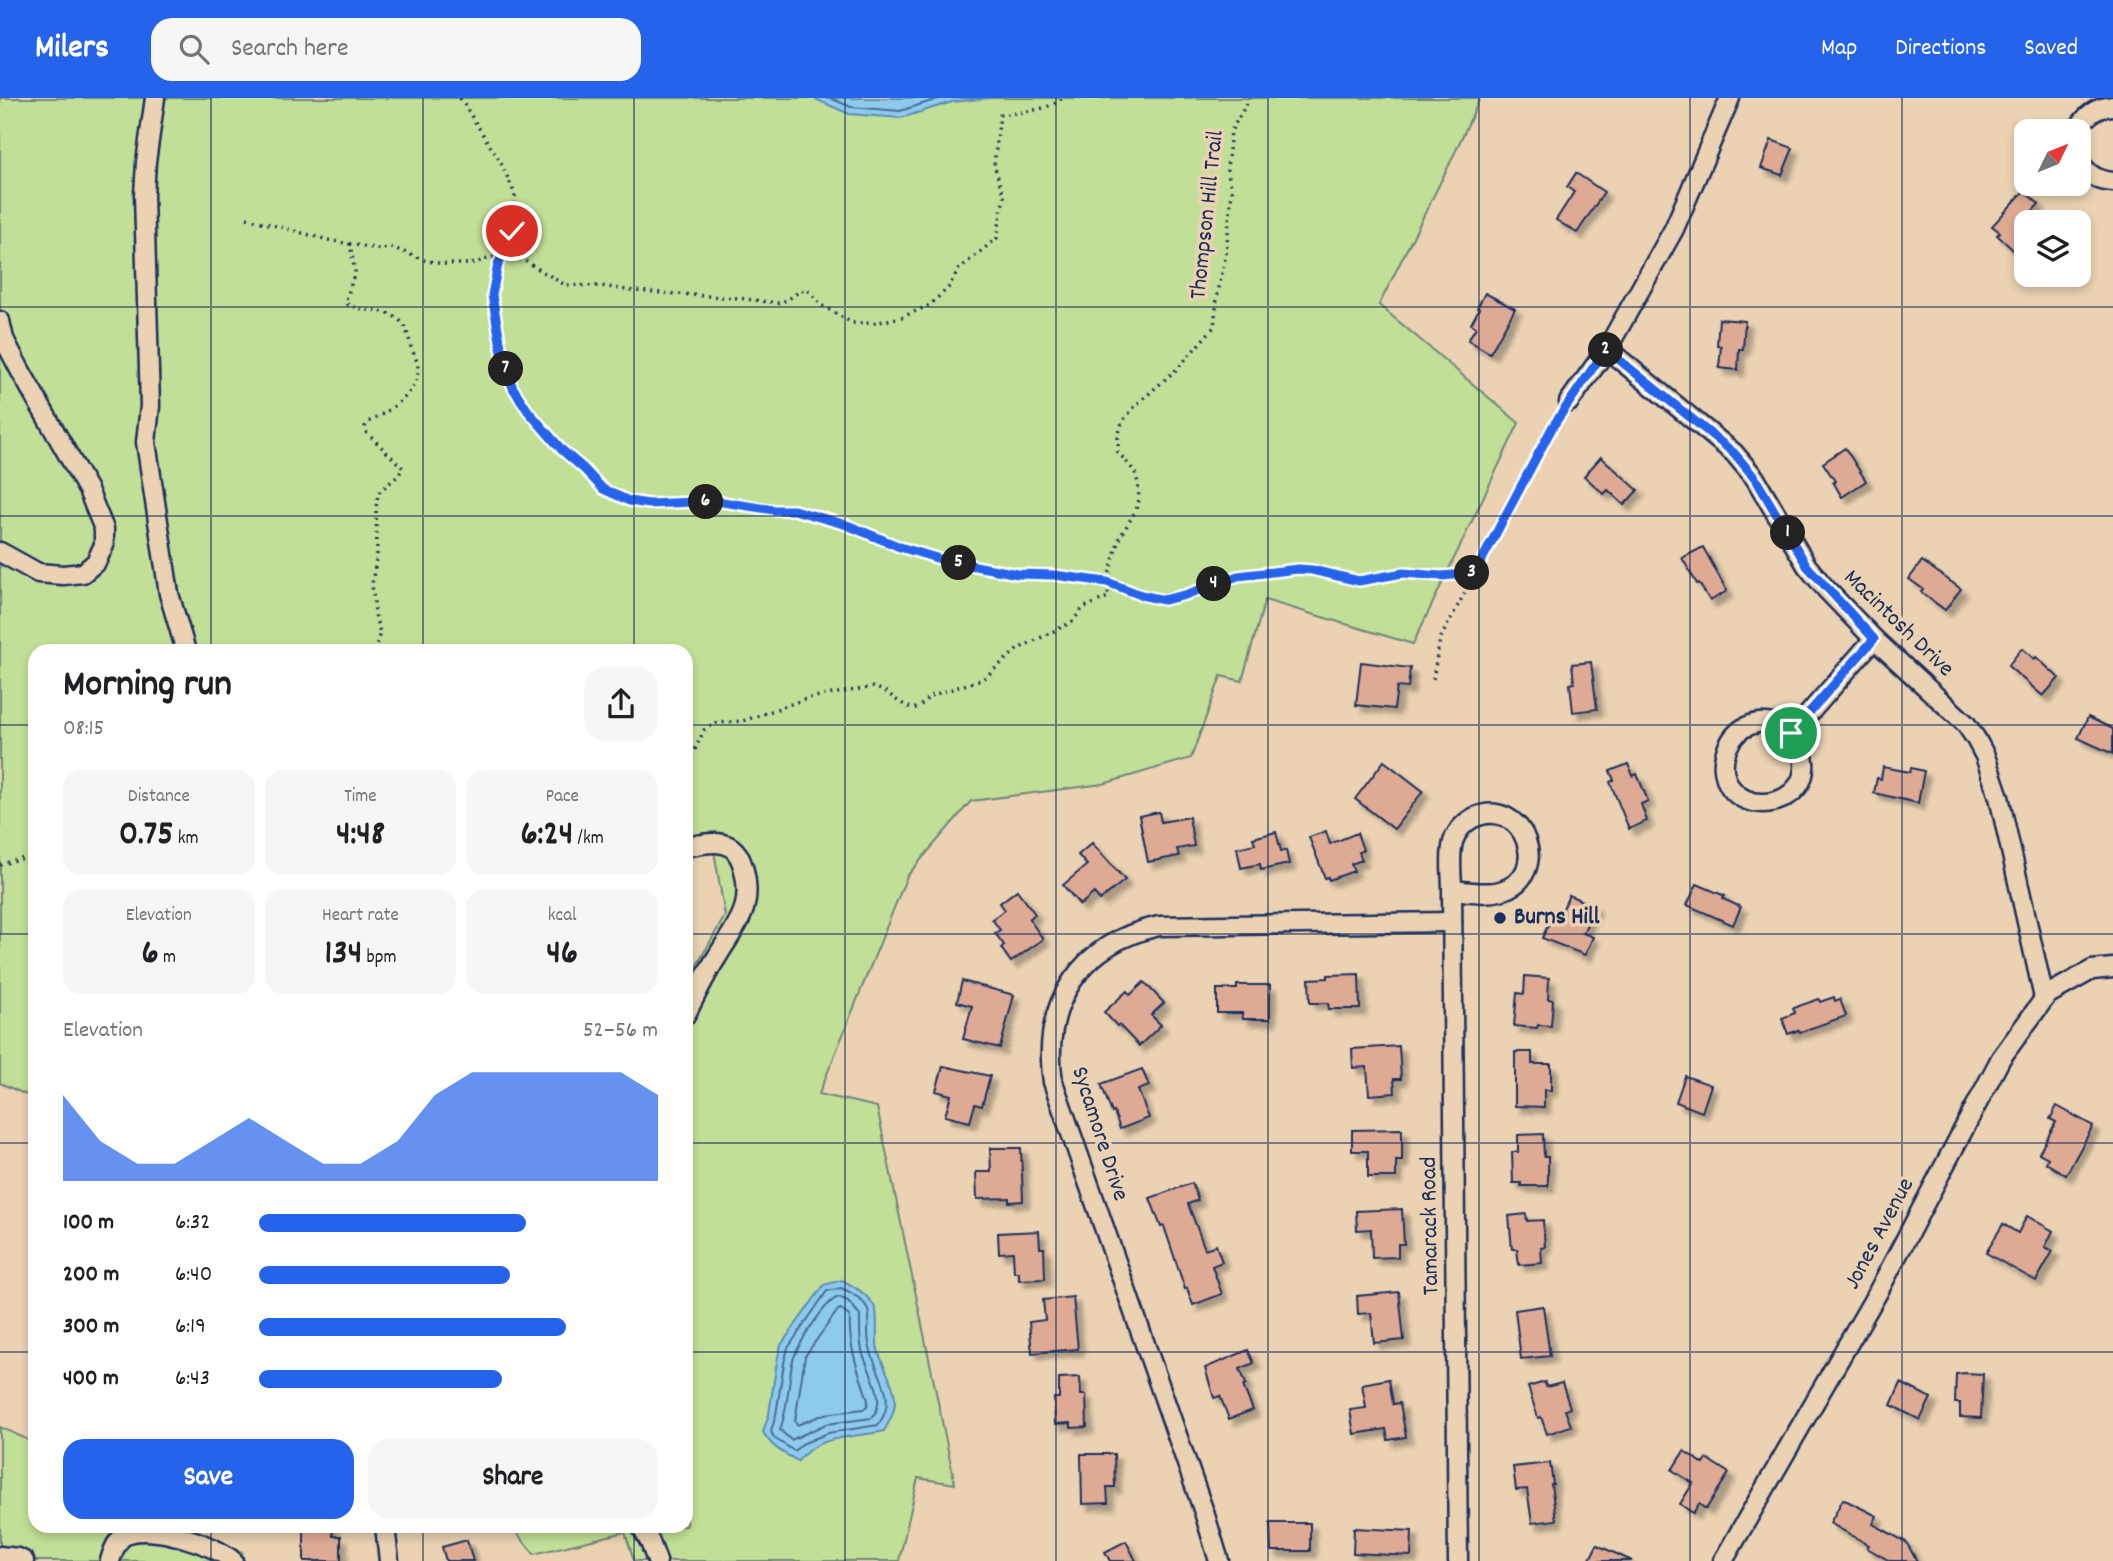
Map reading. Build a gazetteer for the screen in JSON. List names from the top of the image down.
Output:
{
  "streets": {
    "street": [
      "Macintosh Drive",
      "Sycamore Drive",
      "Tamarack Road",
      "Jones Avenue"
    ],
    "path": ["Thompson Hill Trail"]
  },
  "crossings": [
    ["Macintosh Drive", "Jones Avenue"],
    ["Sycamore Drive", "Tamarack Road"]
  ],
  "places": ["Burns Hill"],
  "north": "top right",
  "page": {
    "header": "Milers",
    "search": "Search here",
    "nav": ["Map", "Directions", "Saved"],
    "pins": [
      "2",
      "7",
      "6",
      "1",
      "5",
      "3",
      "4"
    ],
    "heading": ["Morning run", "08:15"],
    "stats": [
      ["Distance", "0.75 km"],
      ["Time", "4:48"],
      ["Pace", "6:24 /km"],
      ["Elevation", "6 m"],
      ["Heart rate", "134 bpm"],
      ["kcal", "46"]
    ],
    "chart": ["Elevation", "52–56 m"],
    "list": [
      {
        "name": "100 m",
        "note": "6:32"
      },
      {
        "name": "200 m",
        "note": "6:40"
      },
      {
        "name": "300 m",
        "note": "6:19"
      },
      {
        "name": "400 m",
        "note": "6:43"
      }
    ],
    "buttons": ["Save", "Share"]
  }
}
